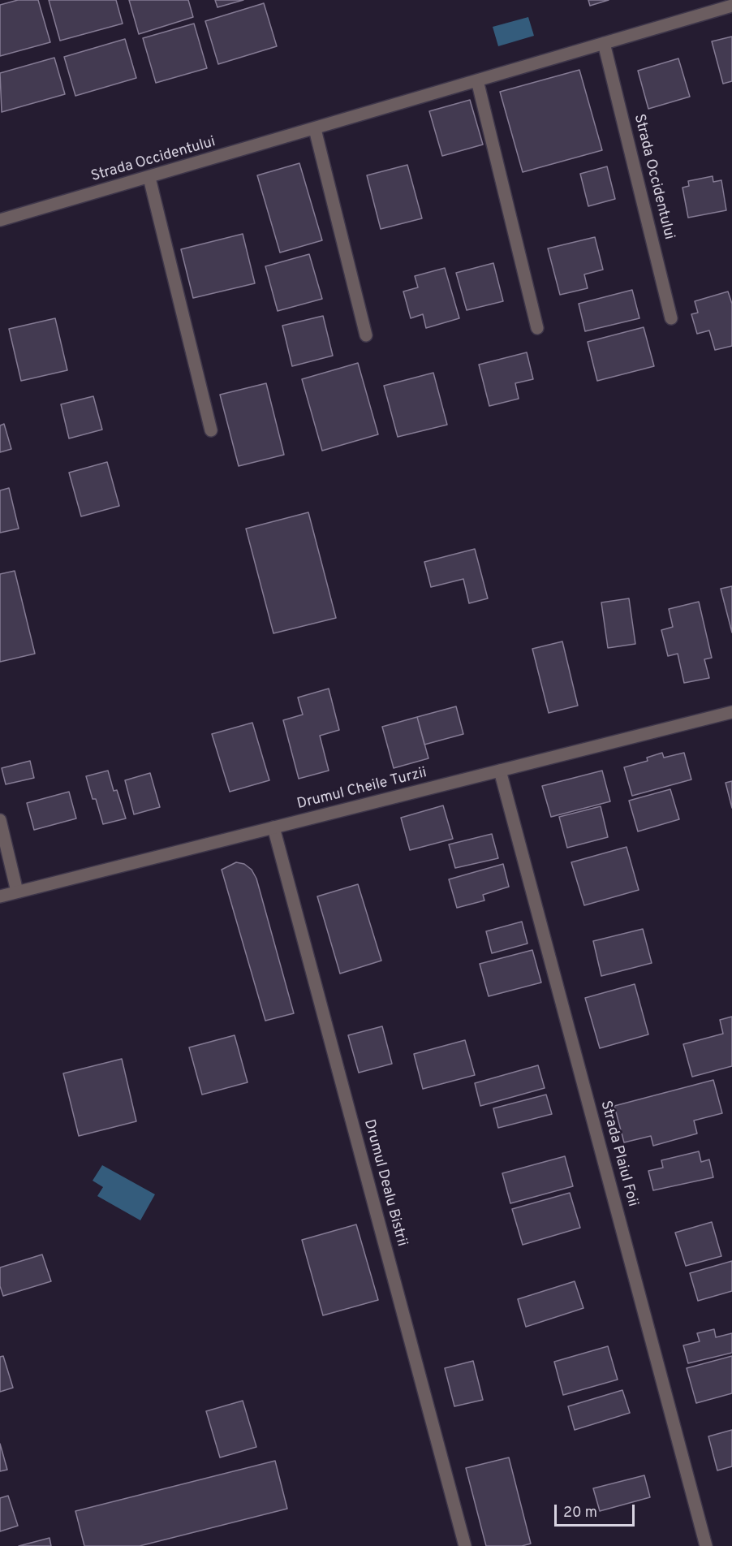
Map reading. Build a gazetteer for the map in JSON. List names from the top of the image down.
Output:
{
  "streets": {
    "street": [
      "Strada Occidentului",
      "Drumul Cheile Turzii",
      "Strada Plaiul Foii",
      "Drumul Dealu Bistrii"
    ]
  },
  "crossings": [
    ["Drumul Cheile Turzii", "Strada Plaiul Foii"],
    ["Drumul Cheile Turzii", "Drumul Dealu Bistrii"]
  ],
  "scale_bar": "20 m"
}
